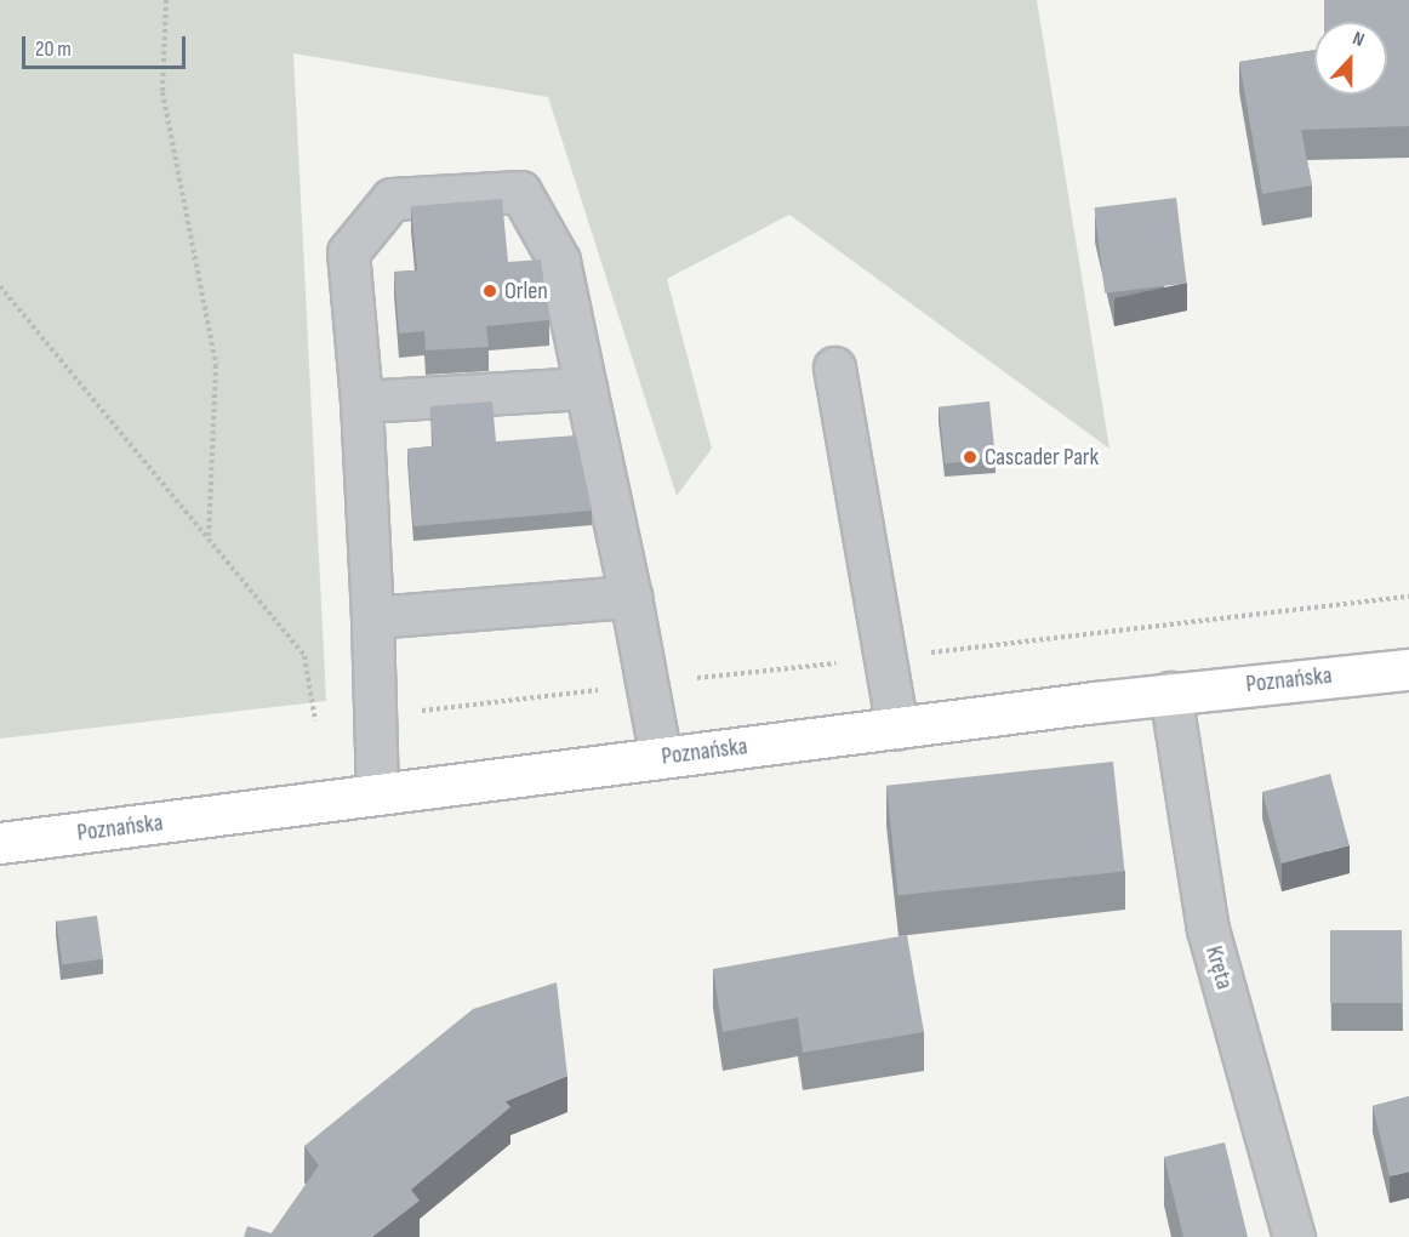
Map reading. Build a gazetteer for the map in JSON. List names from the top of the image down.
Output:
{
  "streets": {
    "main road": ["Poznańska"],
    "street": ["Kręta"]
  },
  "crossings": [
    ["Poznańska", "Kręta"]
  ],
  "places": ["Orlen", "Cascader Park"],
  "scale_bar": "20 m",
  "north": "top"
}
